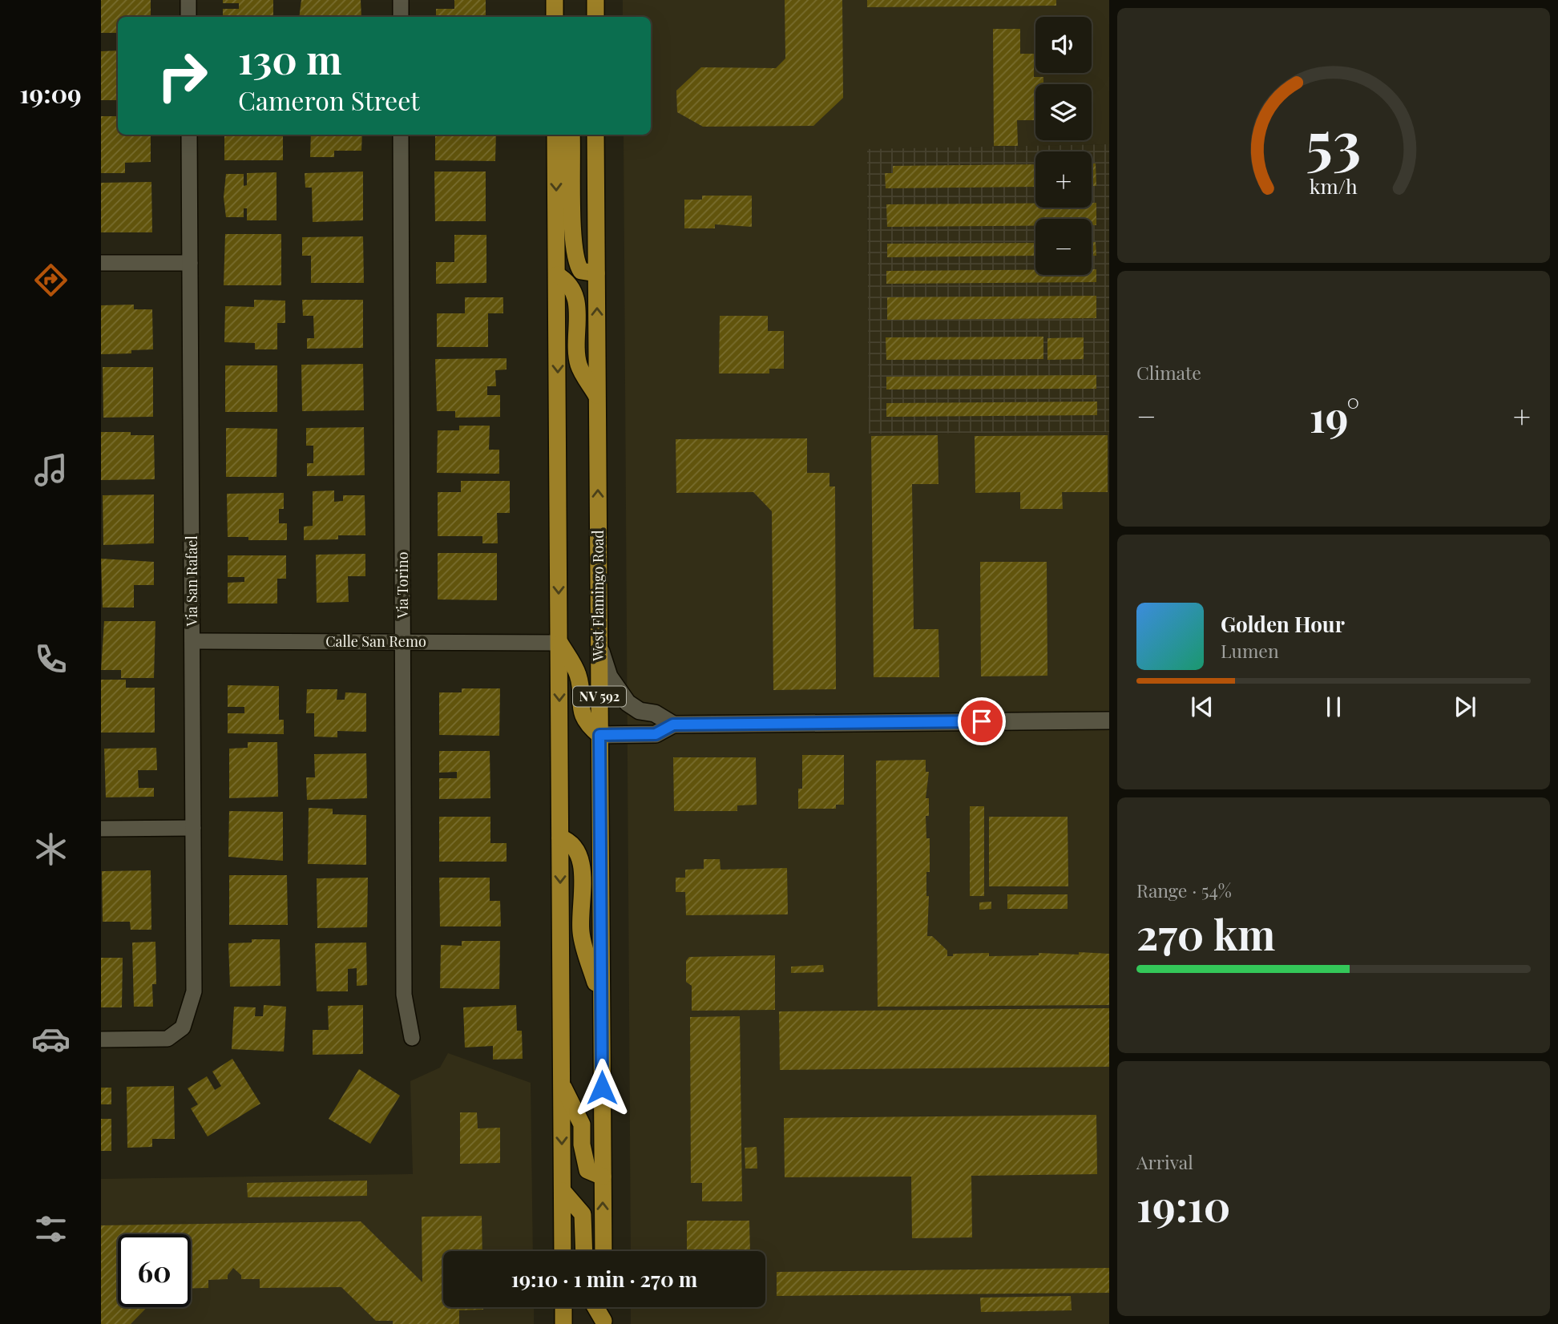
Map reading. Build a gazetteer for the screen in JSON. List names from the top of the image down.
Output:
{
  "streets": {
    "main road": ["West Flamingo Road", "NV 592"],
    "street": ["Via San Rafael", "Via Torino", "Calle San Remo"]
  },
  "crossings": [
    ["Via San Rafael", "Calle San Remo"],
    ["Via Torino", "Calle San Remo"],
    ["Calle San Remo", "NV 592"]
  ],
  "page": {
    "tabs": "19:09",
    "map_buttons": ["+", "−"],
    "turn": ["130 m", "Cameron Street"],
    "tile": [
      "Climate",
      ["Range · 54%", "270 km"],
      ["Arrival", "19:10"]
    ],
    "heat": ["−", "19°", "+"],
    "song": ["Golden Hour", "Lumen"],
    "limit": "60",
    "trip": "19:10 · 1 min · 270 m",
    "gauge": ["53", "km/h"]
  }
}
